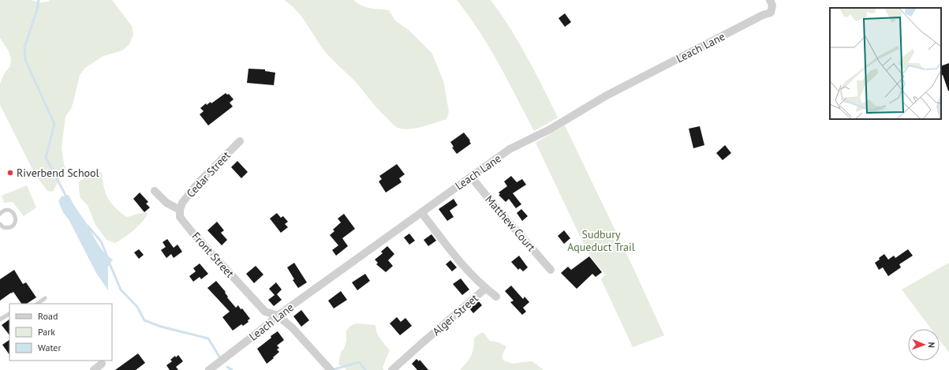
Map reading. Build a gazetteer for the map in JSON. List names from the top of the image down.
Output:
{
  "streets": {
    "street": [
      "Leach Lane",
      "Cedar Street",
      "Matthew Court",
      "Front Street",
      "Alger Street"
    ]
  },
  "crossings": [
    ["Leach Lane", "Matthew Court"],
    ["Leach Lane", "Front Street"],
    ["Leach Lane", "Alger Street"],
    ["Cedar Street", "Front Street"]
  ],
  "parks": ["Sudbury Aqueduct Trail"],
  "places": ["Riverbend School"],
  "legend": ["Road", "Park", "Water"],
  "north": "right"
}
